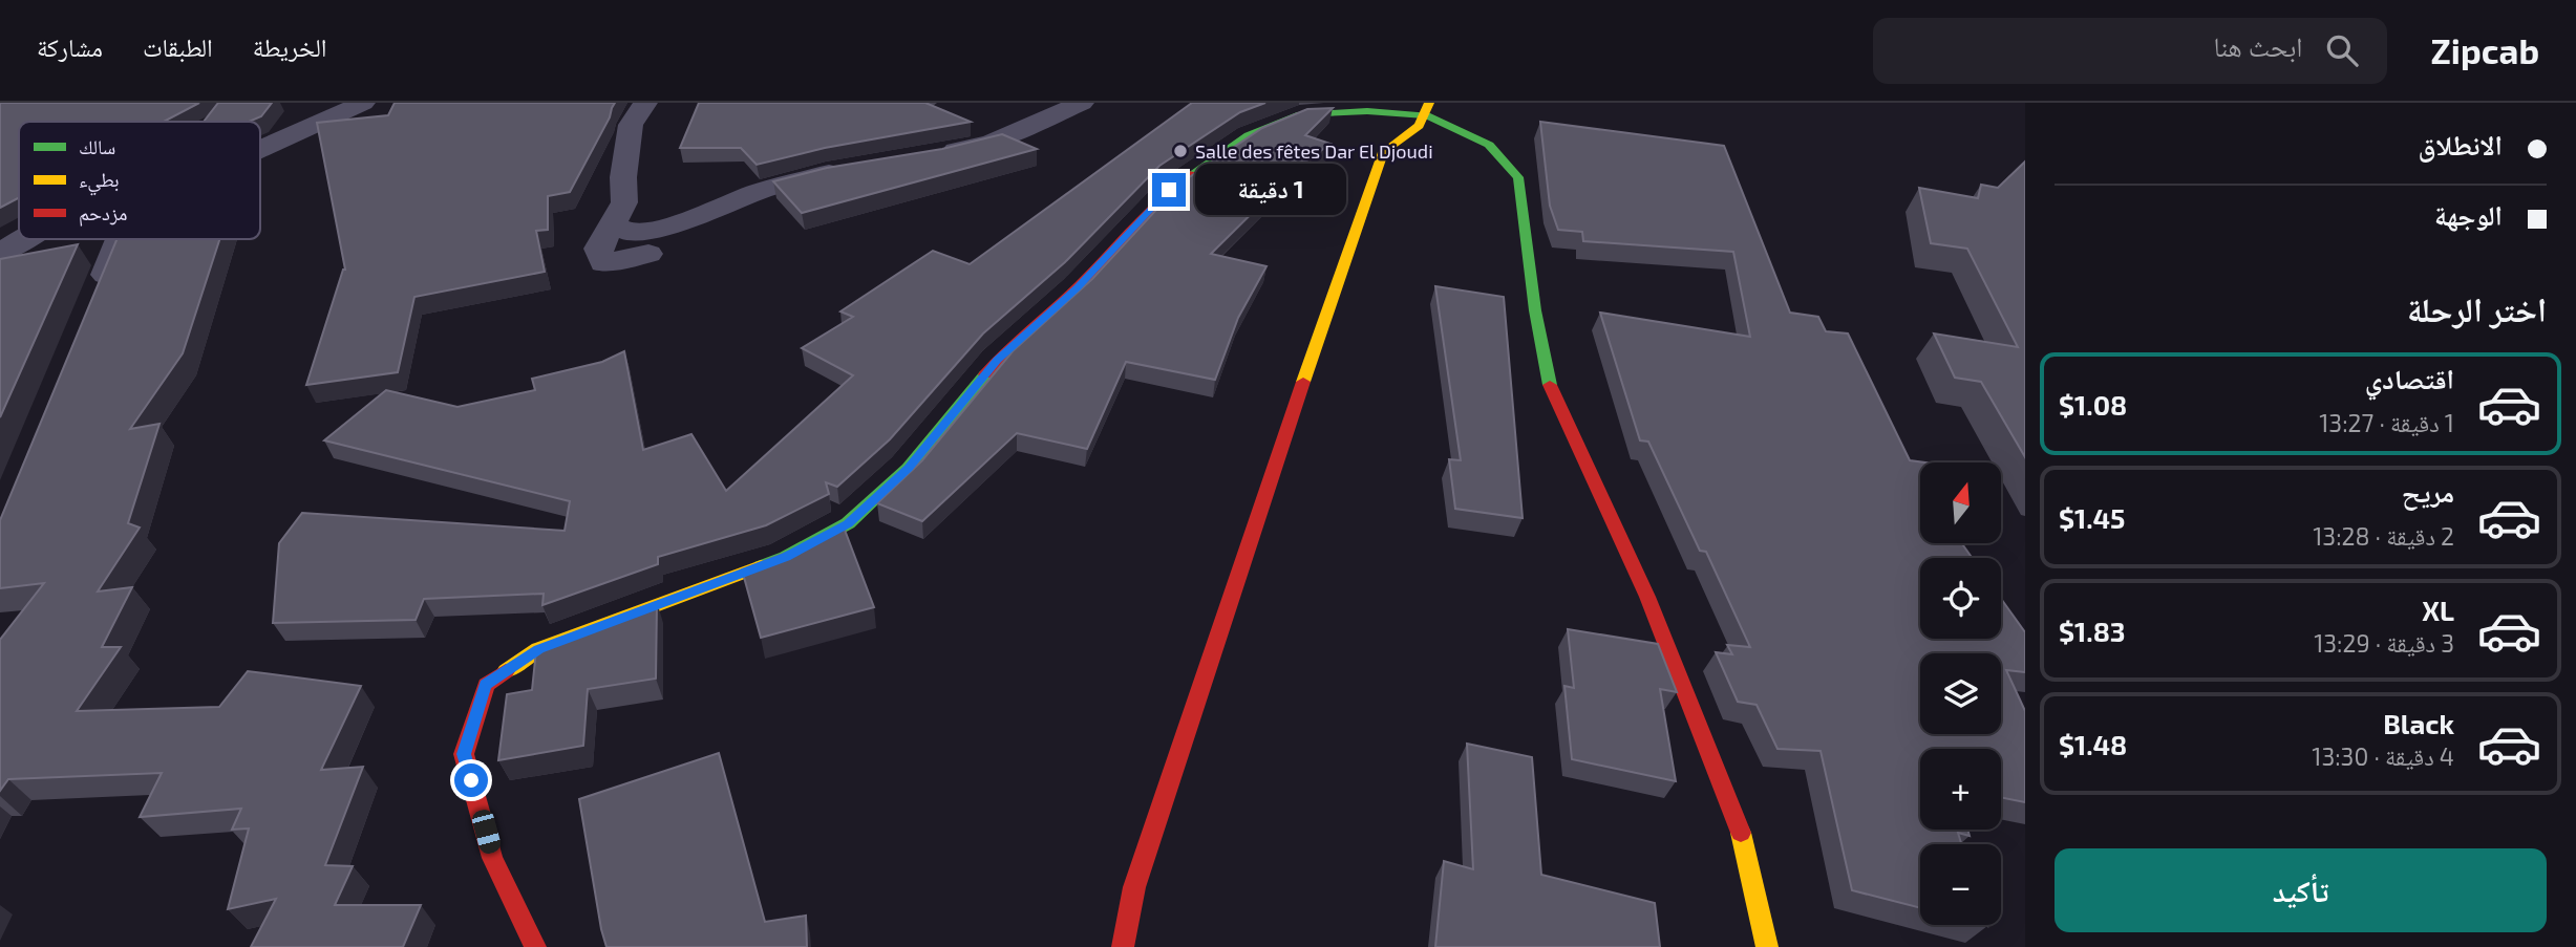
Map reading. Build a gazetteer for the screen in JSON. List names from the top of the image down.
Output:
{
  "places": ["Salle des fêtes Dar El Djoudi"],
  "legend": ["سالك", "بطيء", "مزدحم"],
  "north": "top",
  "page": {
    "header": "Zipcab",
    "search": "ابحث هنا",
    "nav": ["الخريطة", "الطبقات", "مشاركة"],
    "banner": ["الانطلاق", "الوجهة"],
    "bubble": "1 دقيقة",
    "heading": "اختر الرحلة",
    "list": [
      {
        "name": "اقتصادي",
        "note": "1 دقيقة · 13:27",
        "value": "$1.08"
      },
      {
        "name": "مريح",
        "note": "2 دقيقة · 13:28",
        "value": "$1.45"
      },
      {
        "name": "XL",
        "note": "3 دقيقة · 13:29",
        "value": "$1.83"
      },
      {
        "name": "Black",
        "note": "4 دقيقة · 13:30",
        "value": "$1.48"
      }
    ],
    "map_buttons": ["+", "−"],
    "buttons": "تأكيد"
  }
}
